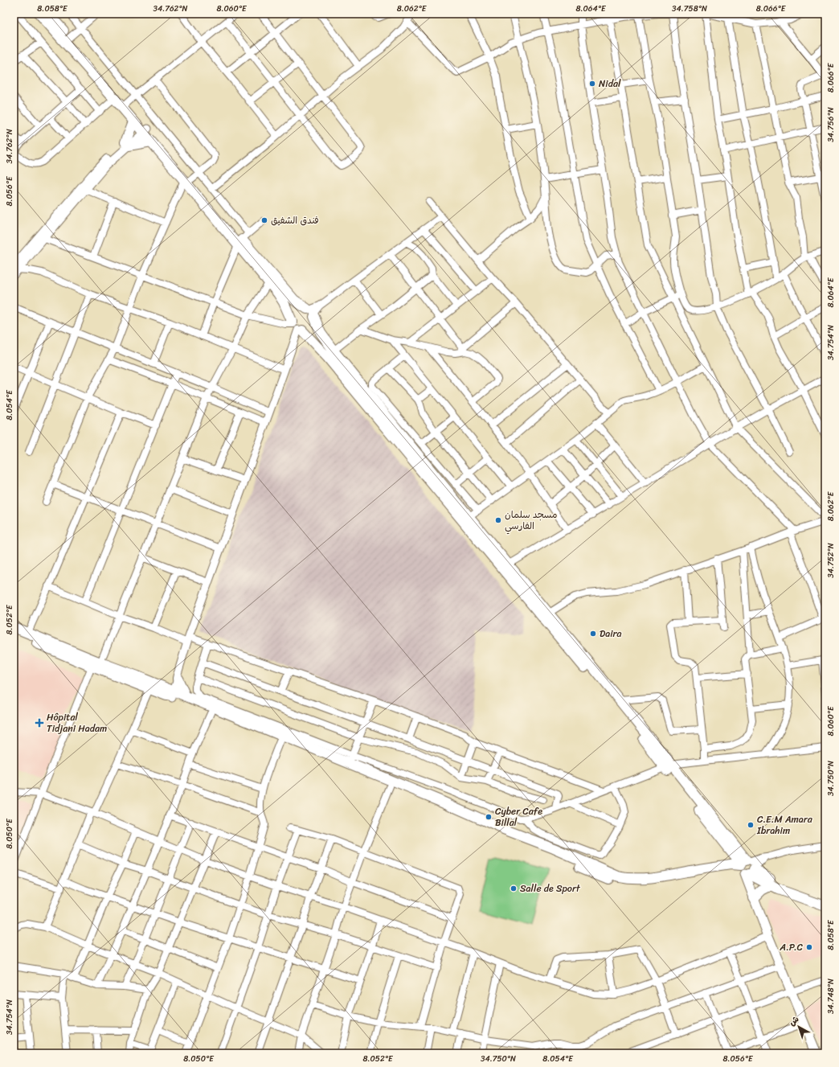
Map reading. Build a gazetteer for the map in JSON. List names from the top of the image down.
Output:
{
  "places": {
    "other": [
      "Nidal",
      "فندق الشفيق",
      "مسجد سلمان الفارسي",
      "Daira",
      "Cyber Cafe Billal",
      "C.E.M Amara Ibrahim",
      "Salle de Sport",
      "A.P.C"
    ],
    "health": ["Hôpital Tidjani Hadam"]
  },
  "north": "top left",
  "coordinates": [
    "8.058°E",
    "34.762°N",
    "8.060°E",
    "8.062°E",
    "8.064°E",
    "34.758°N",
    "8.066°E",
    "34.756°N",
    "8.056°E",
    "34.754°N",
    "8.054°E",
    "34.752°N",
    "8.052°E",
    "34.750°N",
    "8.050°E",
    "34.748°N"
  ]
}
